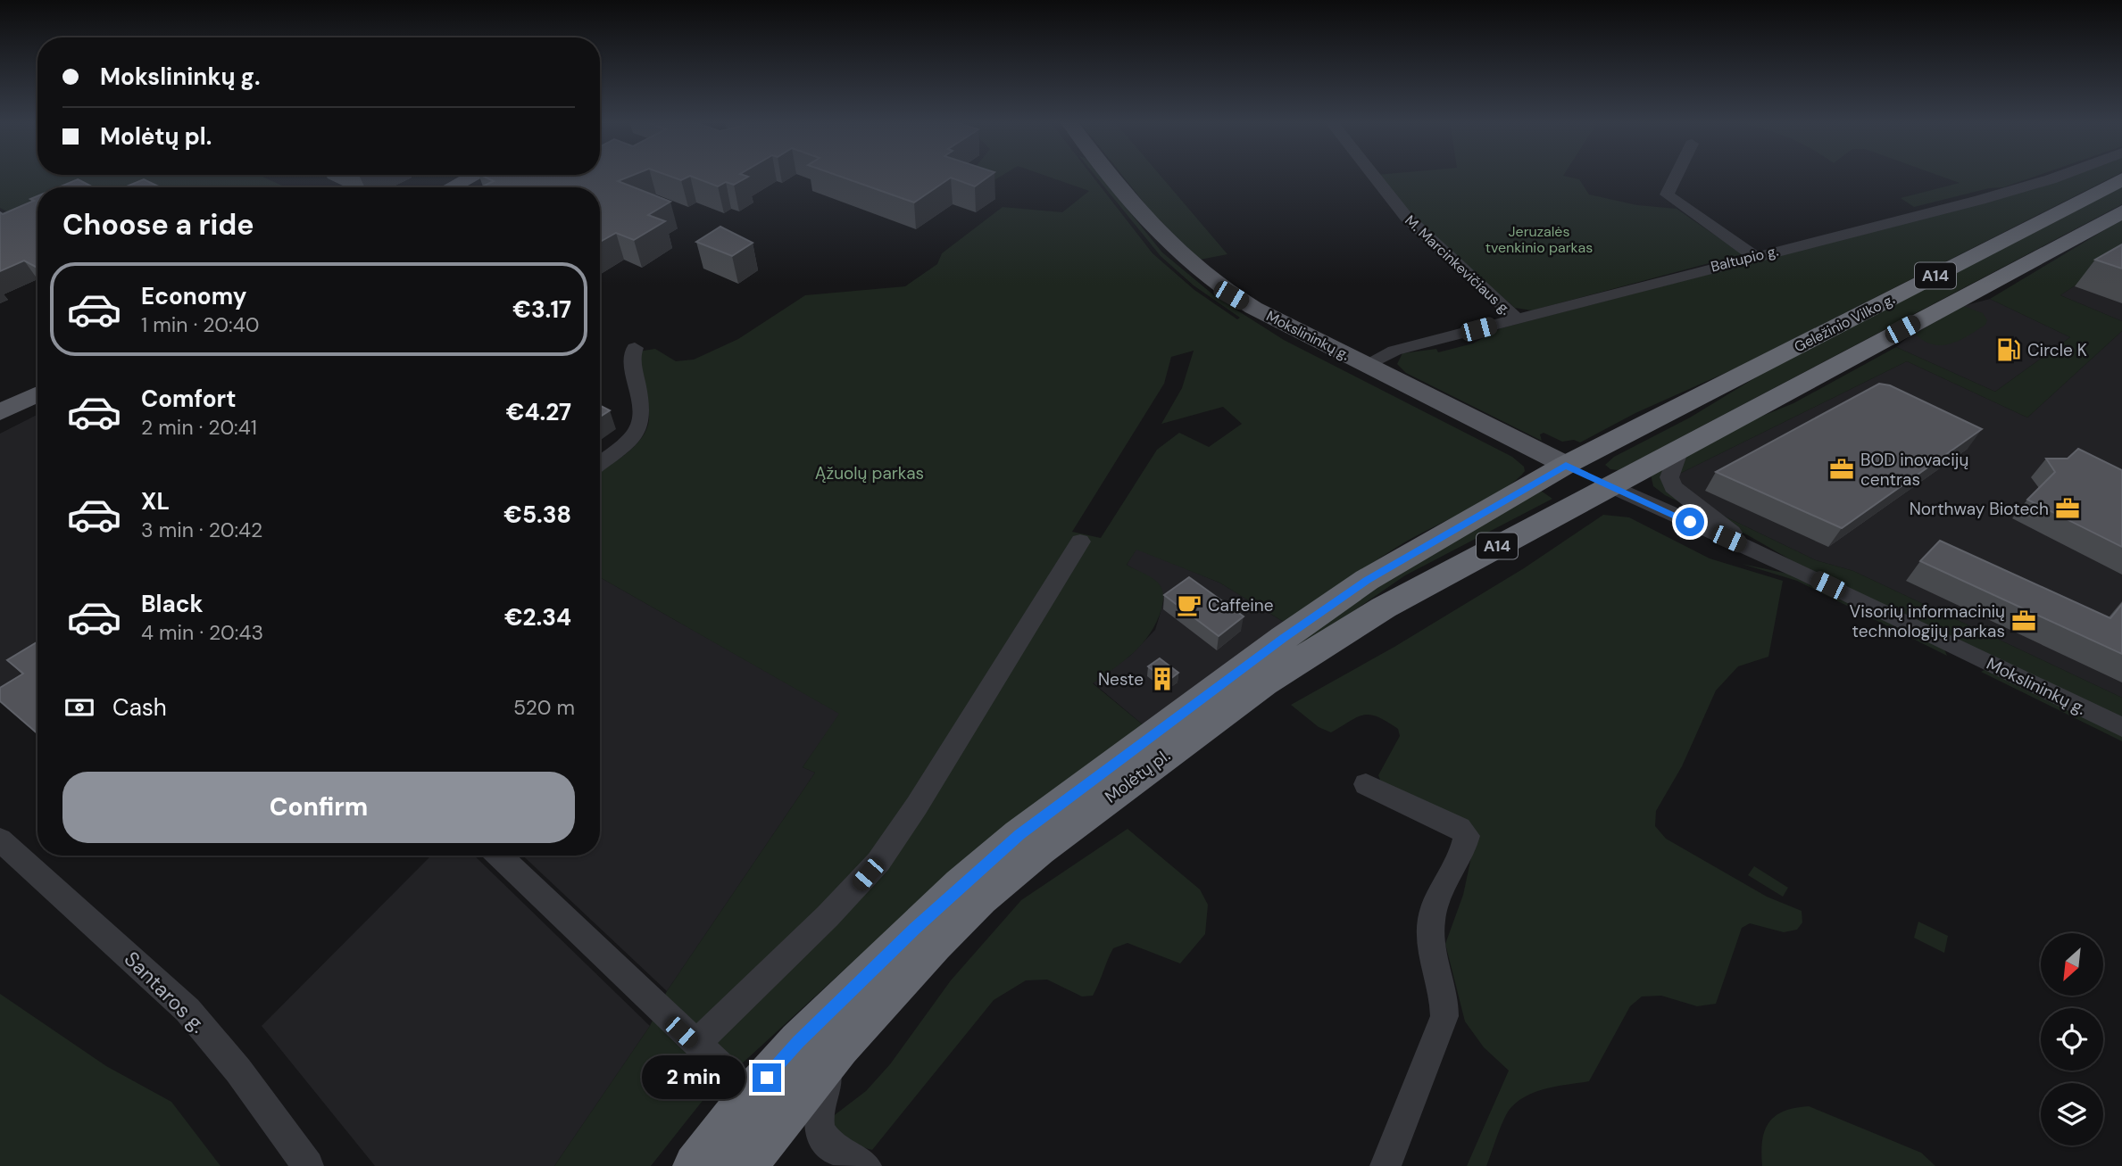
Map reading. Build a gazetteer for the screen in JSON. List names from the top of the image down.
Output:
{
  "streets": {
    "highway": ["A14", "Geležinio Vilko g.", "Molėtų pl."],
    "main road": ["Mokslininkų g."],
    "street": ["Baltupio g.", "M. Marcinkevičiaus g.", "Santaros g."]
  },
  "crossings": [
    ["Baltupio g.", "M. Marcinkevičiaus g."],
    ["Baltupio g.", "Mokslininkų g."],
    ["Geležinio Vilko g.", "Mokslininkų g."],
    ["Geležinio Vilko g.", "Molėtų pl."],
    ["Mokslininkų g.", "Molėtų pl."]
  ],
  "parks": ["Jeruzalės tvenkinio parkas", "Ąžuolų parkas"],
  "places": {
    "fuel station": ["Circle K"],
    "office": ["BOD inovacijų centras", "Northway Biotech", "Visorių informacinių technologijų parkas"],
    "cafe": ["Caffeine"],
    "building": ["Neste"]
  },
  "north": "bottom left",
  "page": {
    "banner": ["Mokslininkų g.", "Molėtų pl."],
    "heading": "Choose a ride",
    "list": [
      {
        "name": "Economy",
        "note": "1 min · 20:40",
        "value": "€3.17"
      },
      {
        "name": "Comfort",
        "note": "2 min · 20:41",
        "value": "€4.27"
      },
      {
        "name": "XL",
        "note": "3 min · 20:42",
        "value": "€5.38"
      },
      {
        "name": "Black",
        "note": "4 min · 20:43",
        "value": "€2.34"
      }
    ],
    "pay": ["Cash", "520 m"],
    "buttons": "Confirm",
    "bubble": "2 min"
  }
}
